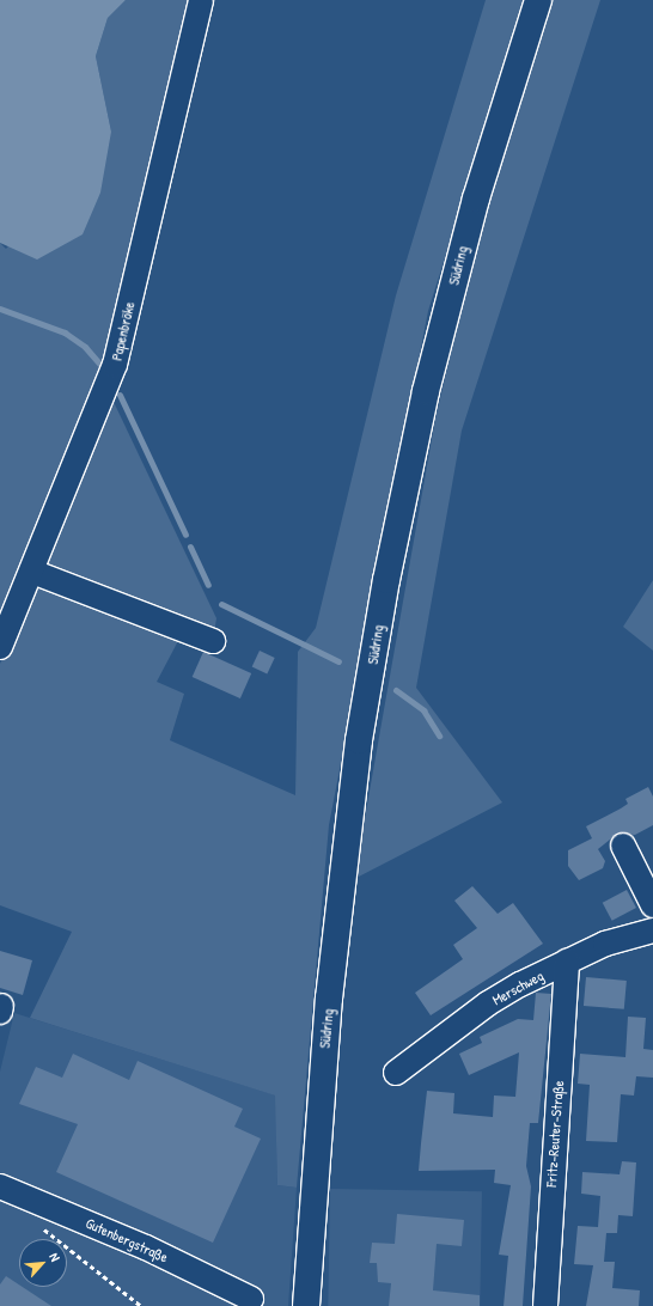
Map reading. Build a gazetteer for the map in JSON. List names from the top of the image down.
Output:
{
  "streets": {
    "main road": ["Südring"],
    "street": [
      "Papenbröke",
      "Merschweg",
      "Fritz-Reuter-Straße",
      "Gutenbergstraße"
    ]
  },
  "crossings": [
    ["Merschweg", "Fritz-Reuter-Straße"]
  ],
  "north": "top right"
}
